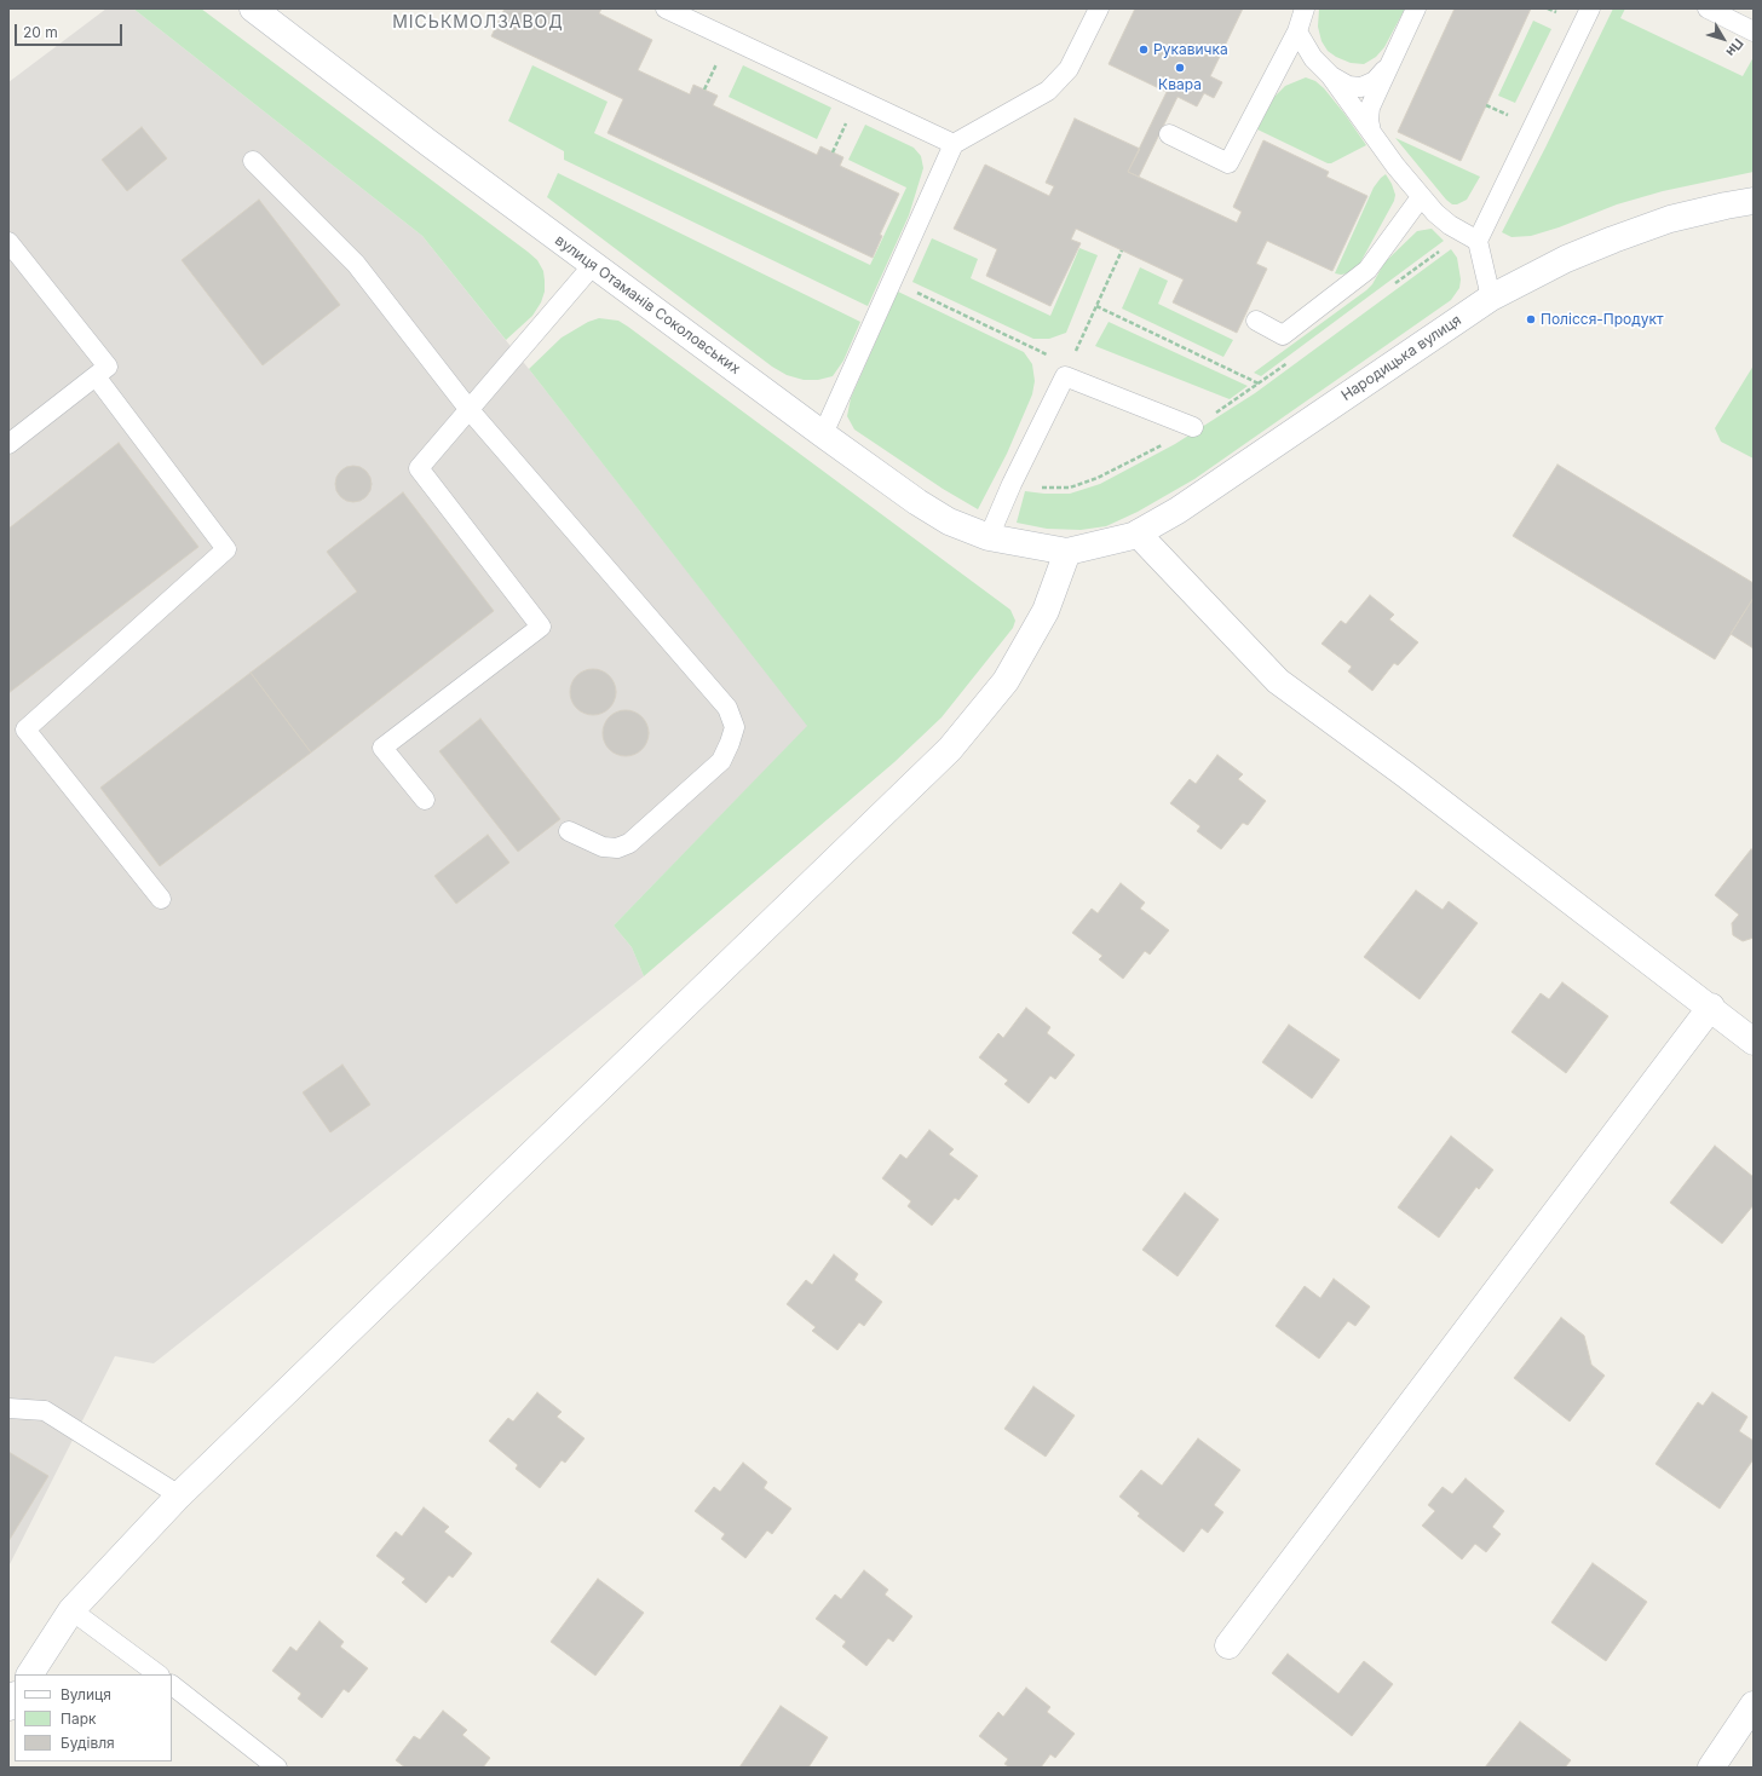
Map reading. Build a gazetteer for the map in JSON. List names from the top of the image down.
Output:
{
  "streets": {
    "street": ["вулиця Отаманів Соколовських", "Народицька вулиця"]
  },
  "crossings": [
    ["вулиця Отаманів Соколовських", "Народицька вулиця"]
  ],
  "districts": ["МІСЬКМОЛЗАВОД"],
  "places": ["Рукавичка", "Квара", "Полісся-Продукт"],
  "legend": ["Вулиця", "Парк", "Будівля"],
  "scale_bar": "20 m",
  "north": "bottom right"
}
